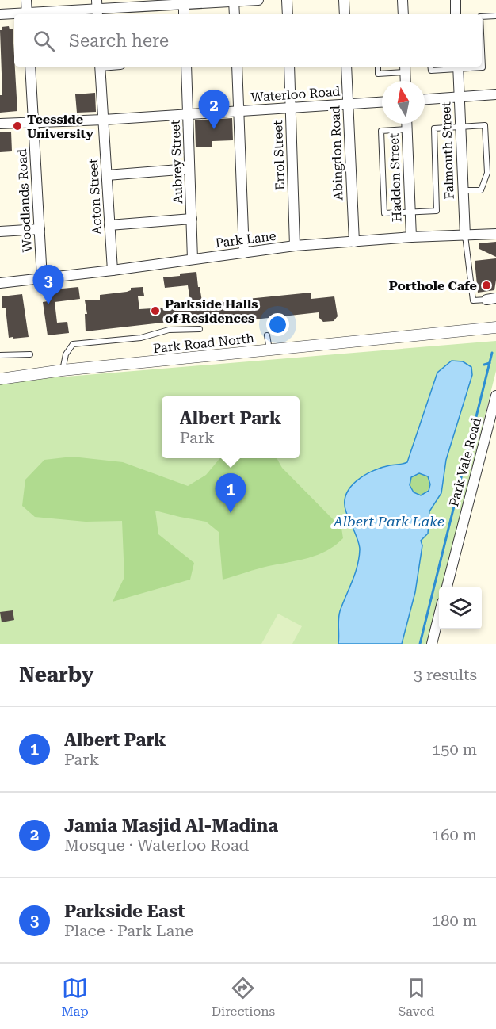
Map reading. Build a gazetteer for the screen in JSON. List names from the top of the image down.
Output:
{
  "streets": {
    "street": [
      "Waterloo Road",
      "Falmouth Street",
      "Abingdon Road",
      "Errol Street",
      "Aubrey Street",
      "Haddon Street",
      "Acton Street",
      "Woodlands Road",
      "Park Lane",
      "Park Road North",
      "Park Vale Road"
    ]
  },
  "crossings": [
    ["Waterloo Road", "Abingdon Road"],
    ["Waterloo Road", "Errol Street"],
    ["Waterloo Road", "Aubrey Street"],
    ["Waterloo Road", "Acton Street"],
    ["Waterloo Road", "Woodlands Road"],
    ["Falmouth Street", "Park Lane"],
    ["Abingdon Road", "Park Lane"],
    ["Errol Street", "Park Lane"],
    ["Aubrey Street", "Park Lane"],
    ["Haddon Street", "Park Lane"],
    ["Acton Street", "Park Lane"],
    ["Woodlands Road", "Park Lane"]
  ],
  "water": ["Albert Park Lake"],
  "places": ["Teesside University", "Porthole Cafe", "Parkside Halls of Residences"],
  "north": "top",
  "page": {
    "search": "Search here",
    "pins": ["2", "3", "1"],
    "popup": ["Albert Park", "Park"],
    "heading": ["Nearby", "3 results"],
    "list": [
      {
        "mark": "1",
        "name": "Albert Park",
        "note": "Park",
        "value": "150 m"
      },
      {
        "mark": "2",
        "name": "Jamia Masjid Al-Madina",
        "note": "Mosque · Waterloo Road",
        "value": "160 m"
      },
      {
        "mark": "3",
        "name": "Parkside East",
        "note": "Place · Park Lane",
        "value": "180 m"
      }
    ],
    "nav": ["Map", "Directions", "Saved"]
  }
}
